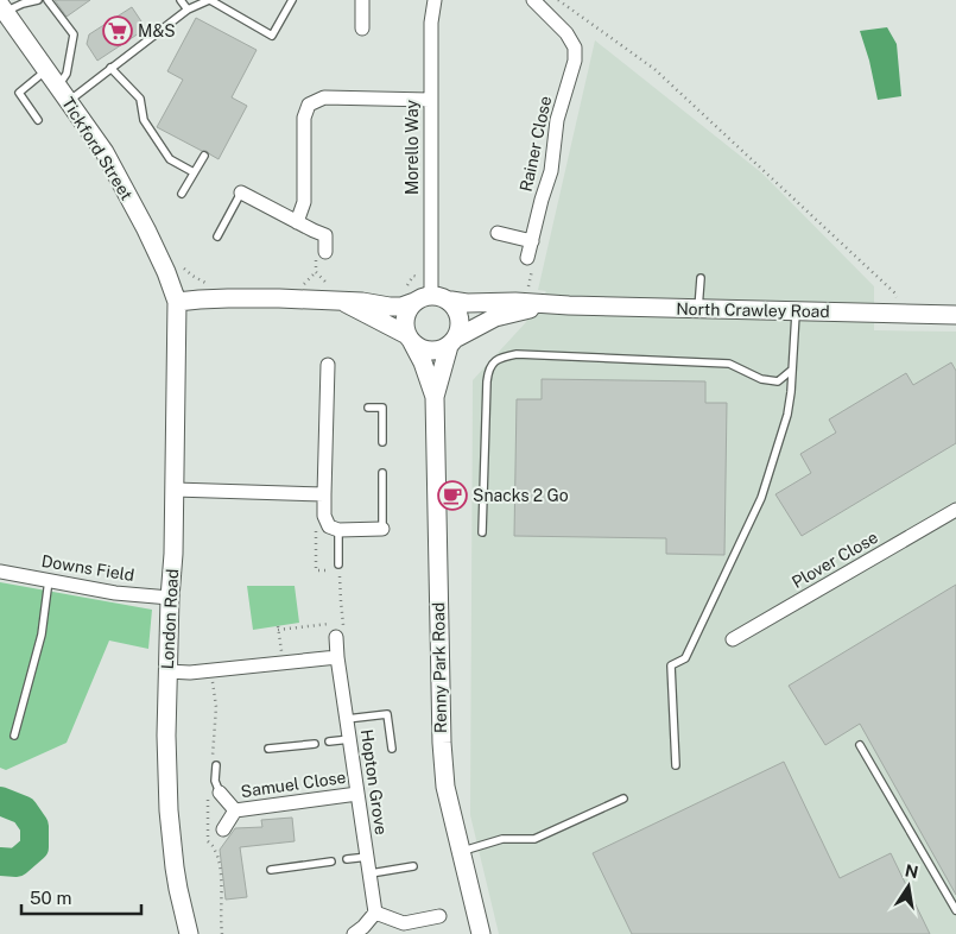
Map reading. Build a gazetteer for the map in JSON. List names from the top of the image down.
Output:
{
  "streets": {
    "street": [
      "Rainer Close",
      "Morello Way",
      "Tickford Street",
      "North Crawley Road",
      "Plover Close",
      "Downs Field",
      "London Road",
      "Renny Park Road",
      "Hopton Grove",
      "Samuel Close"
    ]
  },
  "crossings": [
    ["Morello Way", "North Crawley Road"],
    ["Morello Way", "Renny Park Road"],
    ["Tickford Street", "London Road"],
    ["North Crawley Road", "Renny Park Road"],
    ["Downs Field", "London Road"],
    ["Hopton Grove", "Samuel Close"]
  ],
  "places": {
    "supermarket": ["M&S"],
    "cafe": ["Snacks 2 Go"]
  },
  "scale_bar": "50 m",
  "north": "top"
}
